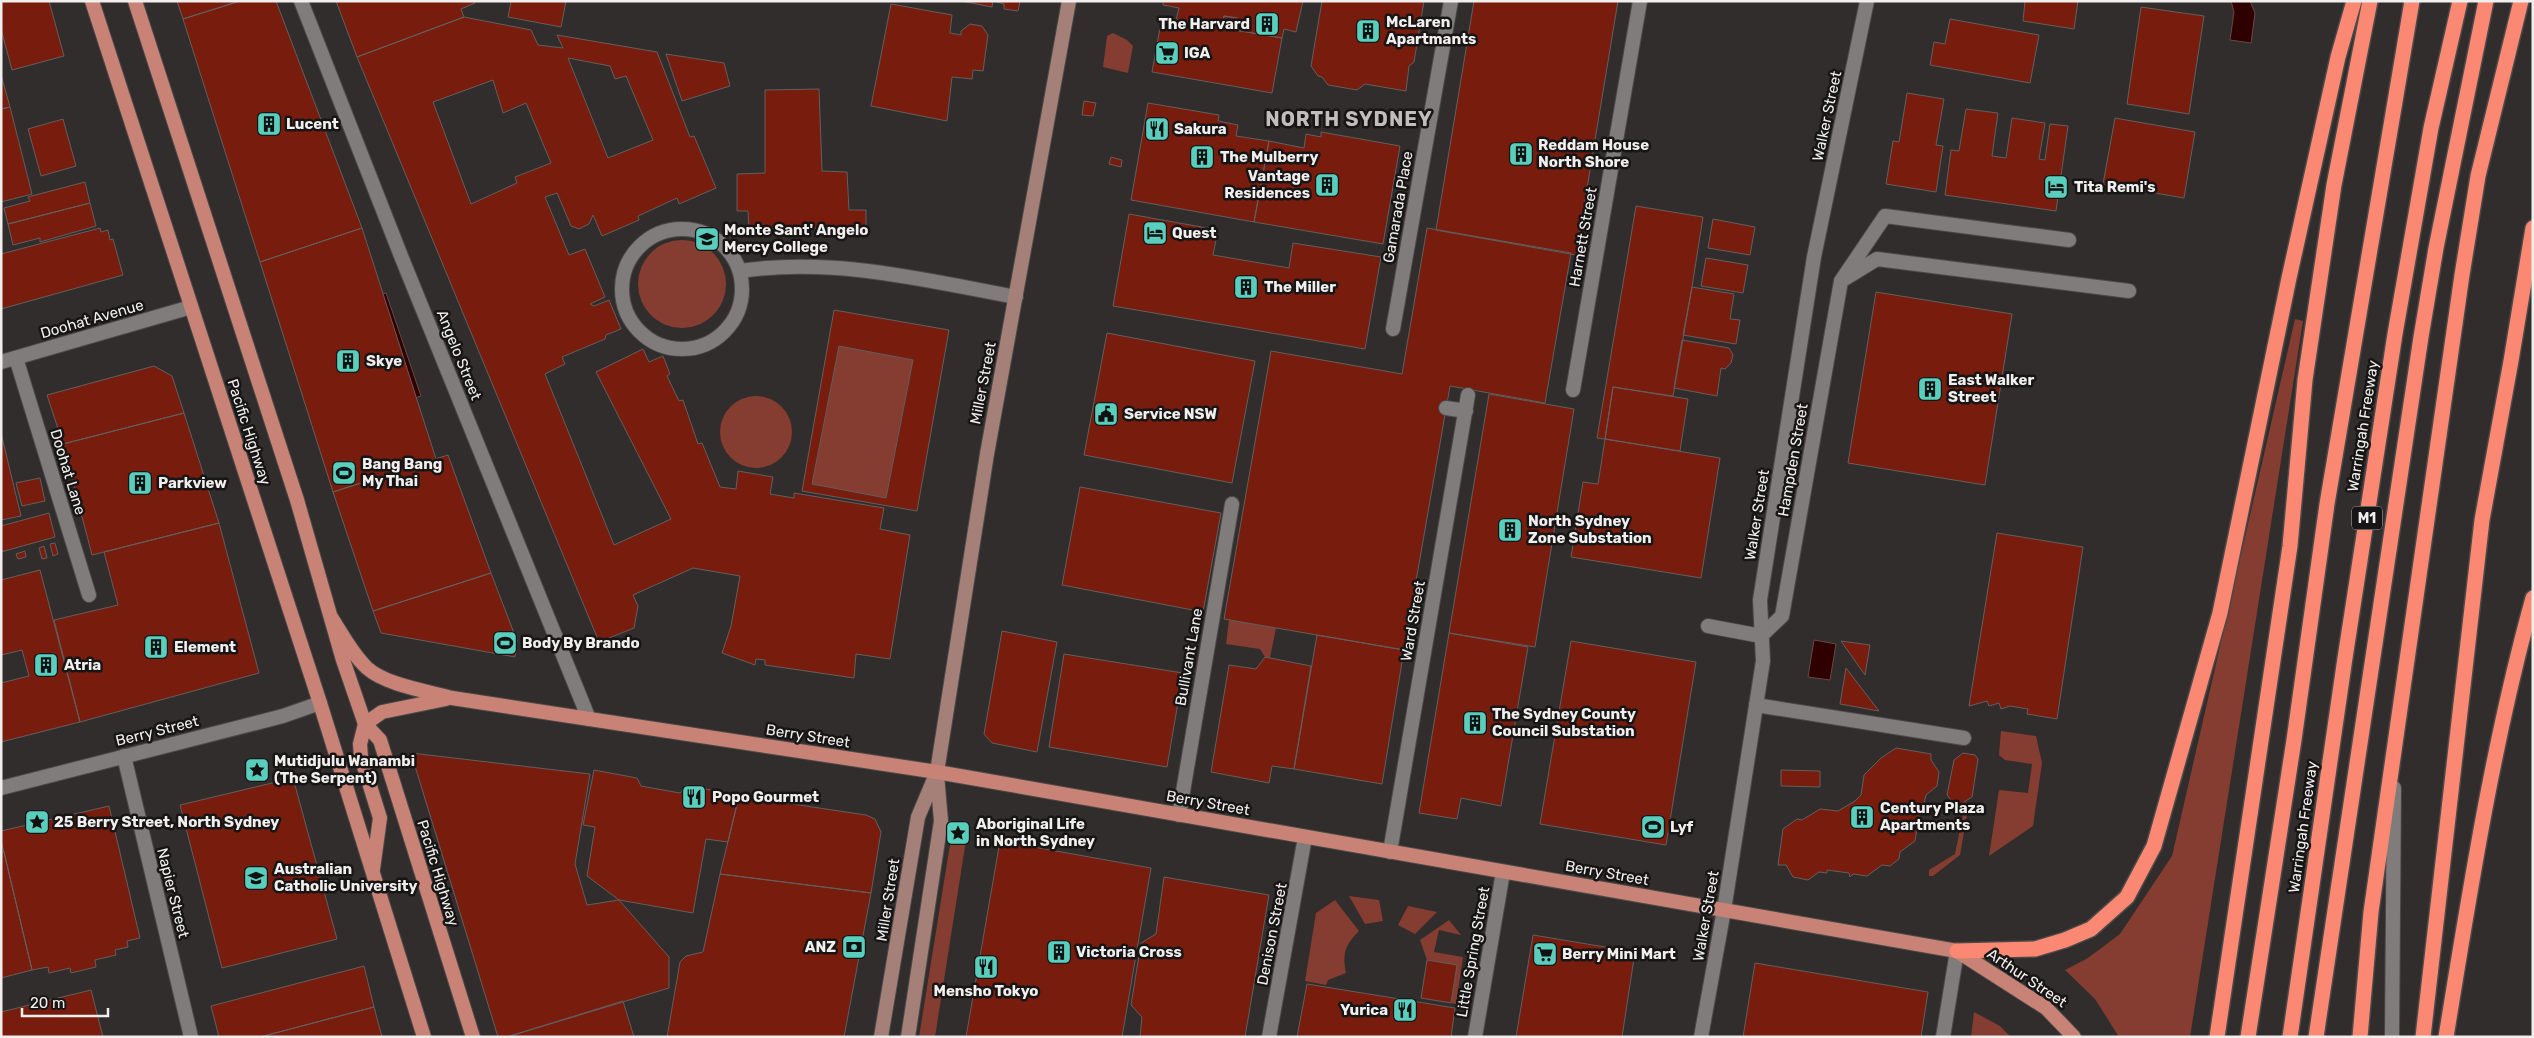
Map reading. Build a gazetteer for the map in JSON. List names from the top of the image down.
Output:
{
  "streets": {
    "highway": ["Warringah Freeway", "M1"],
    "main road": [
      "Miller Street",
      "Pacific Highway",
      "Berry Street",
      "Arthur Street"
    ],
    "street": [
      "Walker Street",
      "Gamarada Place",
      "Harnett Street",
      "Doohat Avenue",
      "Angelo Street",
      "Hampden Street",
      "Doohat Lane",
      "Ward Street",
      "Bullivant Lane",
      "Napier Street",
      "Denison Street",
      "Little Spring Street"
    ]
  },
  "crossings": [
    ["Walker Street", "Hampden Street"],
    ["Walker Street", "Berry Street"],
    ["Doohat Avenue", "Pacific Highway"],
    ["Doohat Avenue", "Doohat Lane"],
    ["Angelo Street", "Berry Street"],
    ["Miller Street", "Berry Street"],
    ["Pacific Highway", "Berry Street"],
    ["Ward Street", "Berry Street"],
    ["Bullivant Lane", "Berry Street"],
    ["Berry Street", "Napier Street"],
    ["Berry Street", "Denison Street"],
    ["Berry Street", "Little Spring Street"],
    ["Berry Street", "Arthur Street"]
  ],
  "districts": ["NORTH SYDNEY"],
  "places": {
    "building": [
      "The Harvard",
      "McLaren Apartmants",
      "Lucent",
      "Reddam House North Shore",
      "The Mulberry",
      "Vantage Residences",
      "The Miller",
      "Skye",
      "East Walker Street",
      "Parkview",
      "North Sydney Zone Substation",
      "Element",
      "Atria",
      "The Sydney County Council Substation",
      "Century Plaza Apartments",
      "Victoria Cross"
    ],
    "supermarket": ["IGA", "Berry Mini Mart"],
    "restaurant": [
      "Sakura",
      "Popo Gourmet",
      "Mensho Tokyo",
      "Yurica"
    ],
    "hotel": ["Tita Remi's", "Quest"],
    "school or university": ["Monte Sant' Angelo Mercy College", "Australian Catholic University"],
    "public building": ["Service NSW"],
    "sports": ["Bang Bang My Thai", "Body By Brando", "Lyf"],
    "place": ["Mutidjulu Wanambi (The Serpent)", "25 Berry Street, North Sydney", "Aboriginal Life in North Sydney"],
    "bank": ["ANZ"]
  },
  "scale_bar": "20 m"
}
